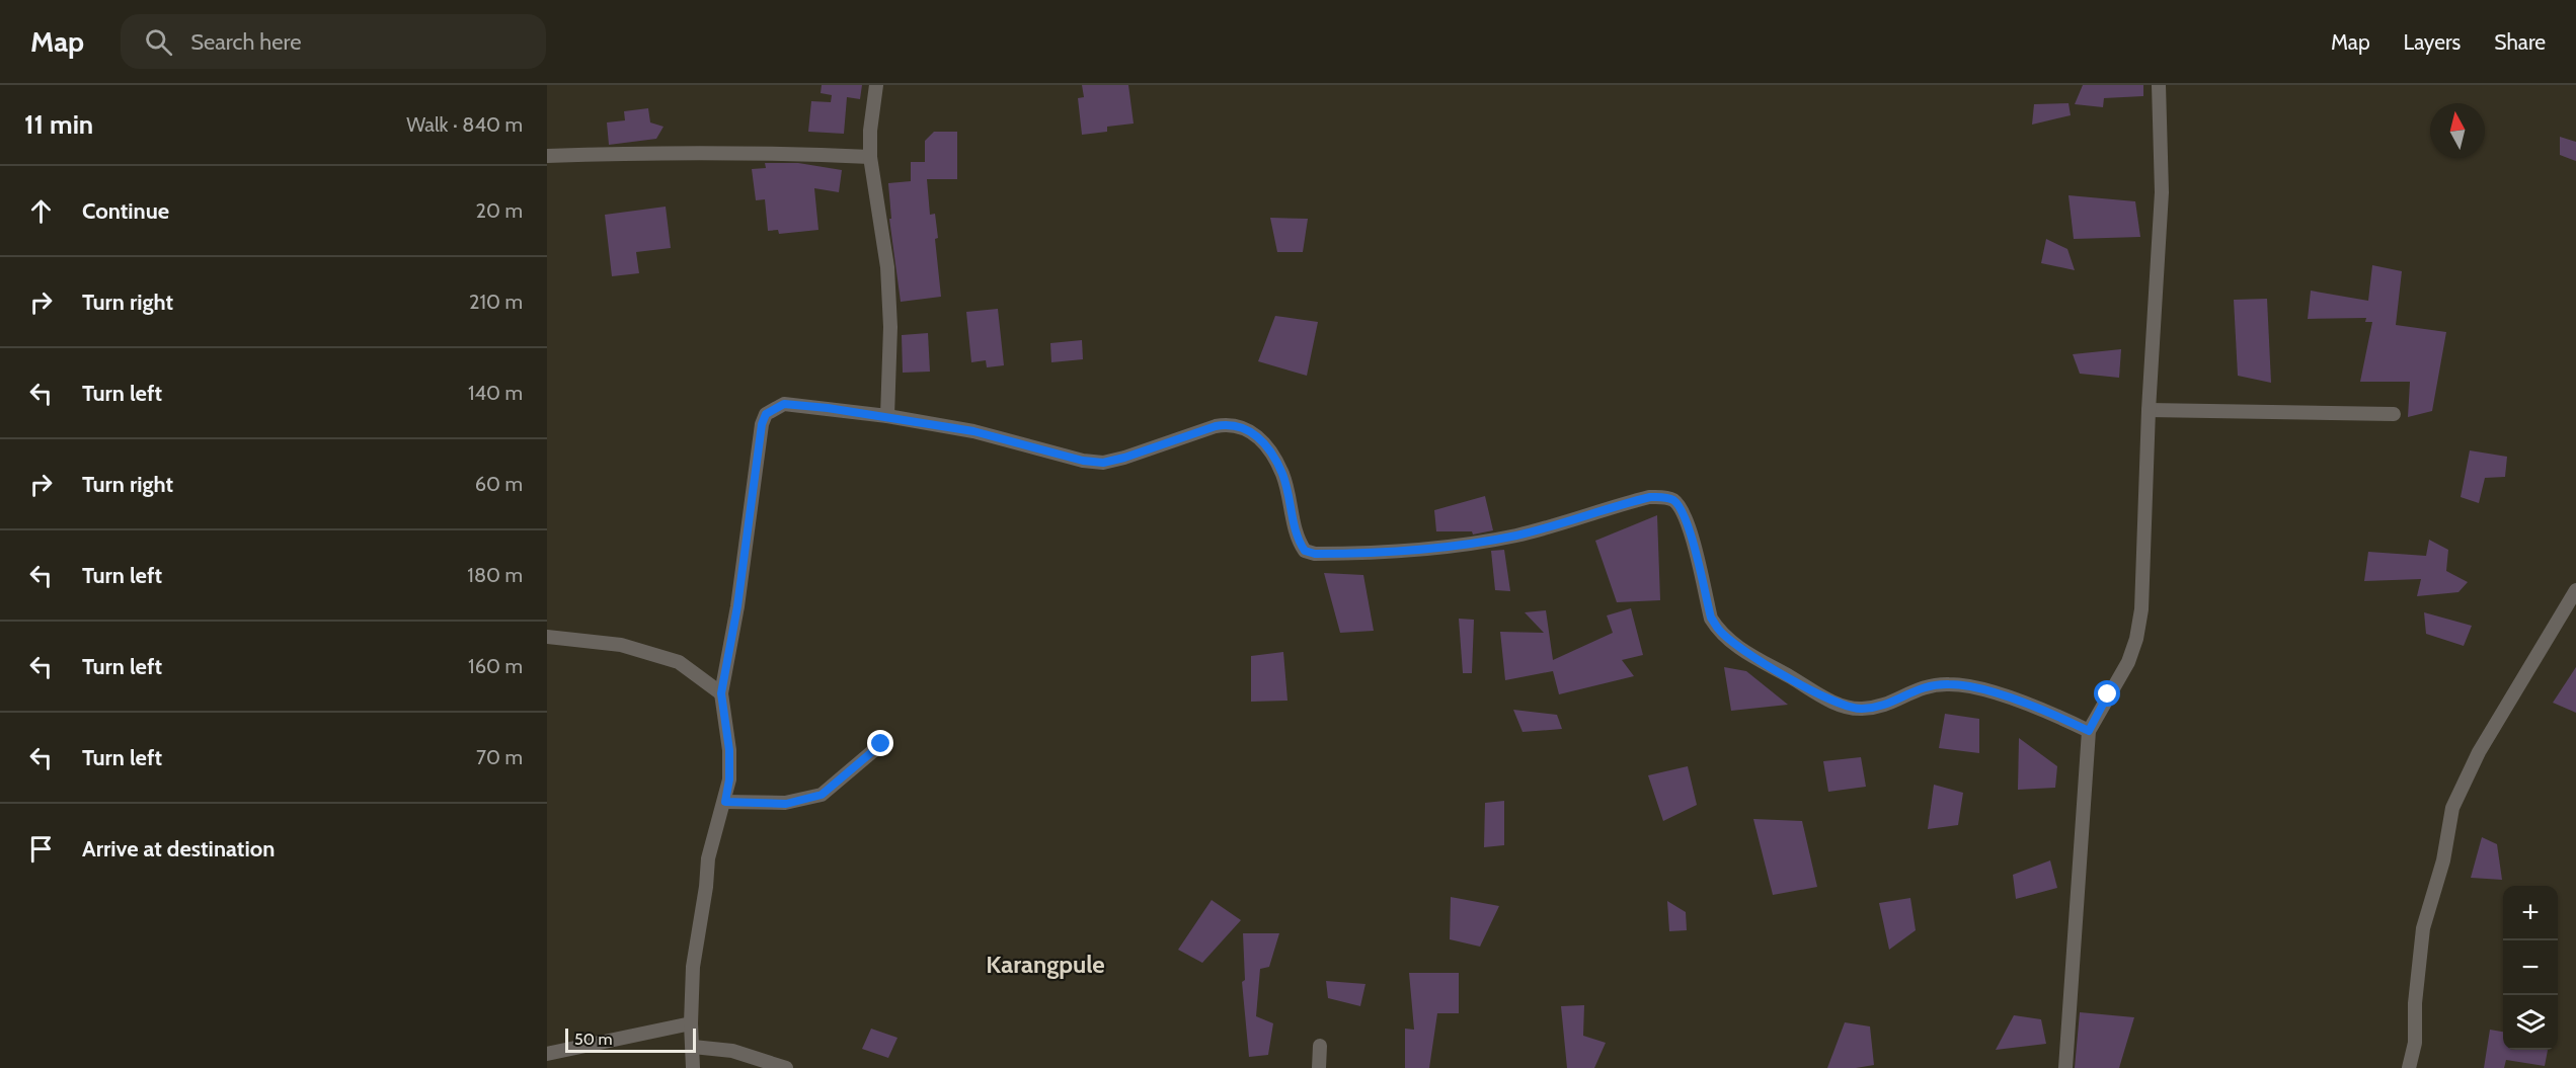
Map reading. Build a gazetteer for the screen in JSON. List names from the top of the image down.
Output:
{
  "districts": ["Karangpule"],
  "scale_bar": "50 m",
  "north": "top",
  "page": {
    "header": "Map",
    "search": "Search here",
    "nav": ["Map", "Layers", "Share"],
    "heading": ["11 min", "Walk · 840 m"],
    "list": [
      ["Continue", "20 m"],
      ["Turn right", "210 m"],
      ["Turn left", "140 m"],
      ["Turn right", "60 m"],
      ["Turn left", "180 m"],
      ["Turn left", "160 m"],
      ["Turn left", "70 m"],
      "Arrive at destination"
    ],
    "map_buttons": ["+", "−"],
    "scale": "50 m"
  }
}
